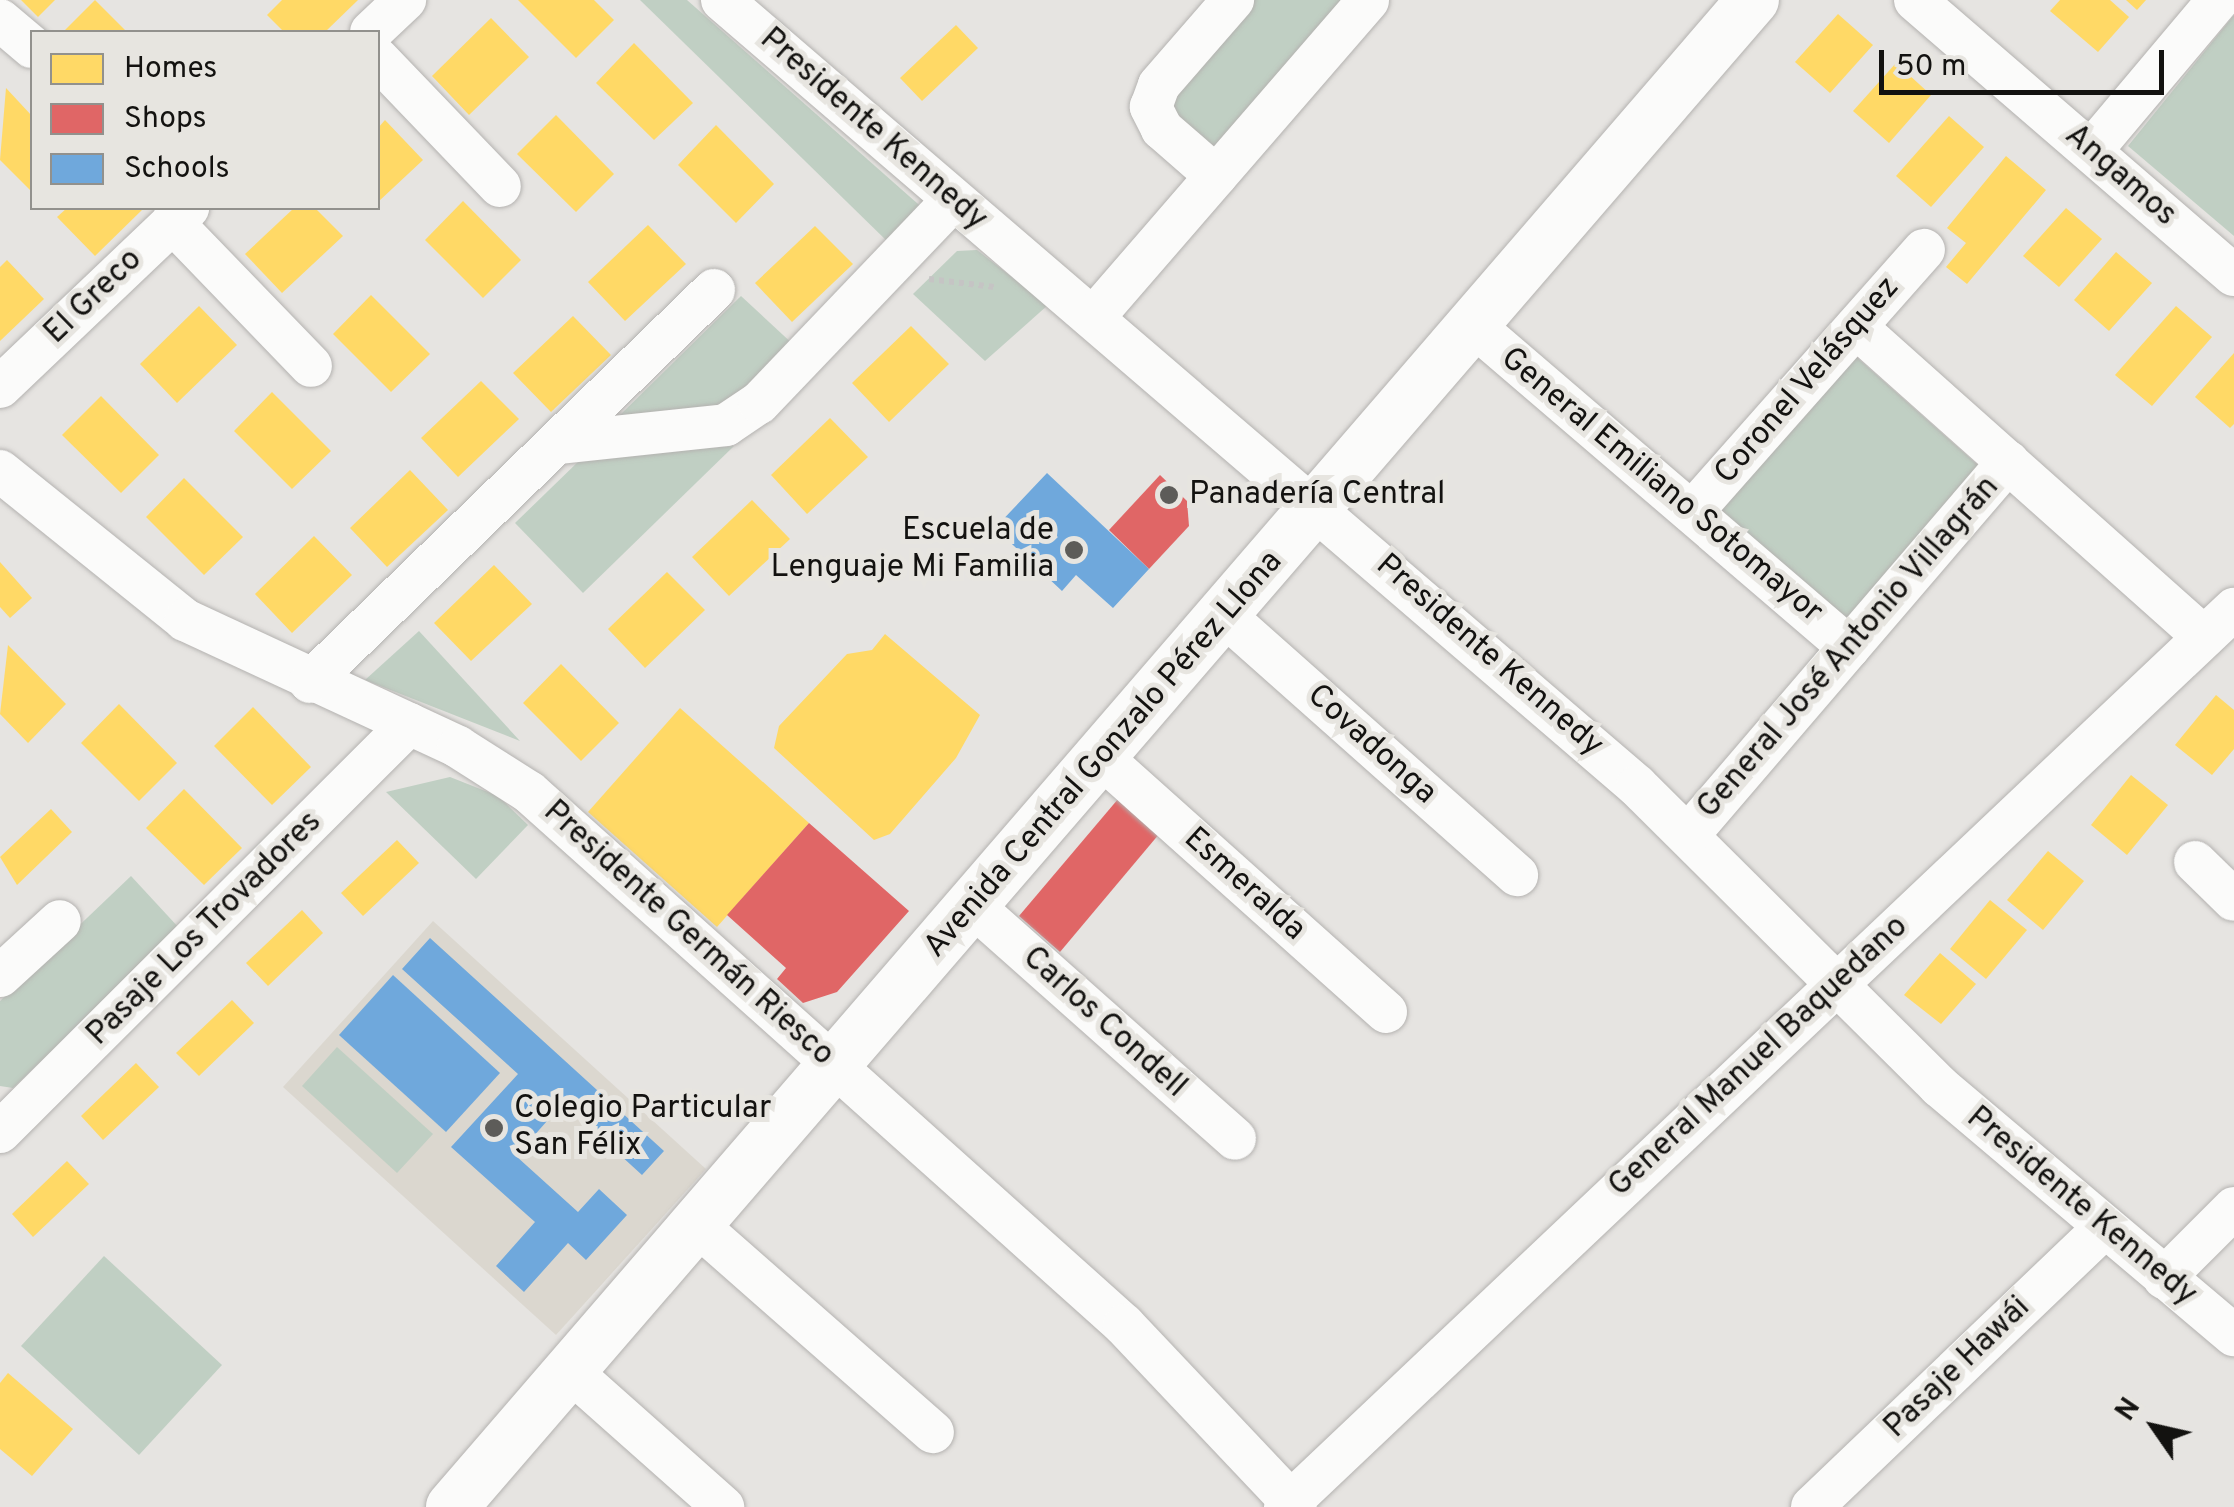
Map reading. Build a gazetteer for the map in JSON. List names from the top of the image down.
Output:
{
  "streets": {
    "street": [
      "Presidente Kennedy",
      "Angamos",
      "El Greco",
      "Coronel Velásquez",
      "General Emiliano Sotomayor",
      "General José Antonio Villagrán",
      "Covadonga",
      "Avenida Central Gonzalo Pérez Llona",
      "Esmeralda",
      "Pasaje Los Trovadores",
      "Presidente Germán Riesco",
      "Carlos Condell",
      "General Manuel Baquedano",
      "Pasaje Hawái"
    ]
  },
  "crossings": [
    ["Presidente Kennedy", "General José Antonio Villagrán"],
    ["Presidente Kennedy", "Avenida Central Gonzalo Pérez Llona"],
    ["Presidente Kennedy", "General Manuel Baquedano"],
    ["Presidente Kennedy", "Pasaje Hawái"],
    ["Coronel Velásquez", "General Emiliano Sotomayor"],
    ["General Emiliano Sotomayor", "General José Antonio Villagrán"],
    ["General Emiliano Sotomayor", "Avenida Central Gonzalo Pérez Llona"],
    ["Covadonga", "Avenida Central Gonzalo Pérez Llona"],
    ["Avenida Central Gonzalo Pérez Llona", "Esmeralda"],
    ["Avenida Central Gonzalo Pérez Llona", "Presidente Germán Riesco"],
    ["Avenida Central Gonzalo Pérez Llona", "Carlos Condell"],
    ["Pasaje Los Trovadores", "Presidente Germán Riesco"],
    ["Presidente Germán Riesco", "General Manuel Baquedano"]
  ],
  "places": ["Panadería Central", "Escuela de Lenguaje Mi Familia", "Colegio Particular San Félix"],
  "legend": ["Homes", "Shops", "Schools"],
  "scale_bar": "50 m",
  "north": "top left"
}
